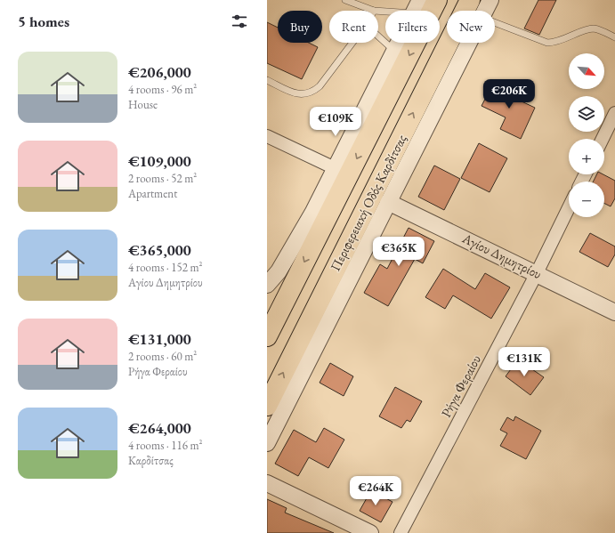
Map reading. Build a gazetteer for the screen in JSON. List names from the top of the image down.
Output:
{
  "streets": {
    "main road": ["Περιφερειακή Οδός Καρδίτσας"],
    "street": ["Αγίου Δημητρίου", "Ρήγα Φεραίου"]
  },
  "crossings": [
    ["Αγίου Δημητρίου", "Ρήγα Φεραίου"]
  ],
  "north": "bottom right",
  "page": {
    "heading": "5 homes",
    "chip": [
      "Buy",
      "Rent",
      "Filters",
      "New"
    ],
    "list": [
      {
        "name": "€206,000",
        "note": "4 rooms · 96 m² · House"
      },
      {
        "name": "€109,000",
        "note": "2 rooms · 52 m² · Apartment"
      },
      {
        "name": "€365,000",
        "note": "4 rooms · 152 m² · Αγίου Δημητρίου"
      },
      {
        "name": "€131,000",
        "note": "2 rooms · 60 m² · Ρήγα Φεραίου"
      },
      {
        "name": "€264,000",
        "note": "4 rooms · 116 m² · Καρδίτσας"
      }
    ],
    "map_buttons": ["+", "−"],
    "price": [
      "€206K",
      "€109K",
      "€365K",
      "€131K",
      "€264K"
    ]
  }
}
